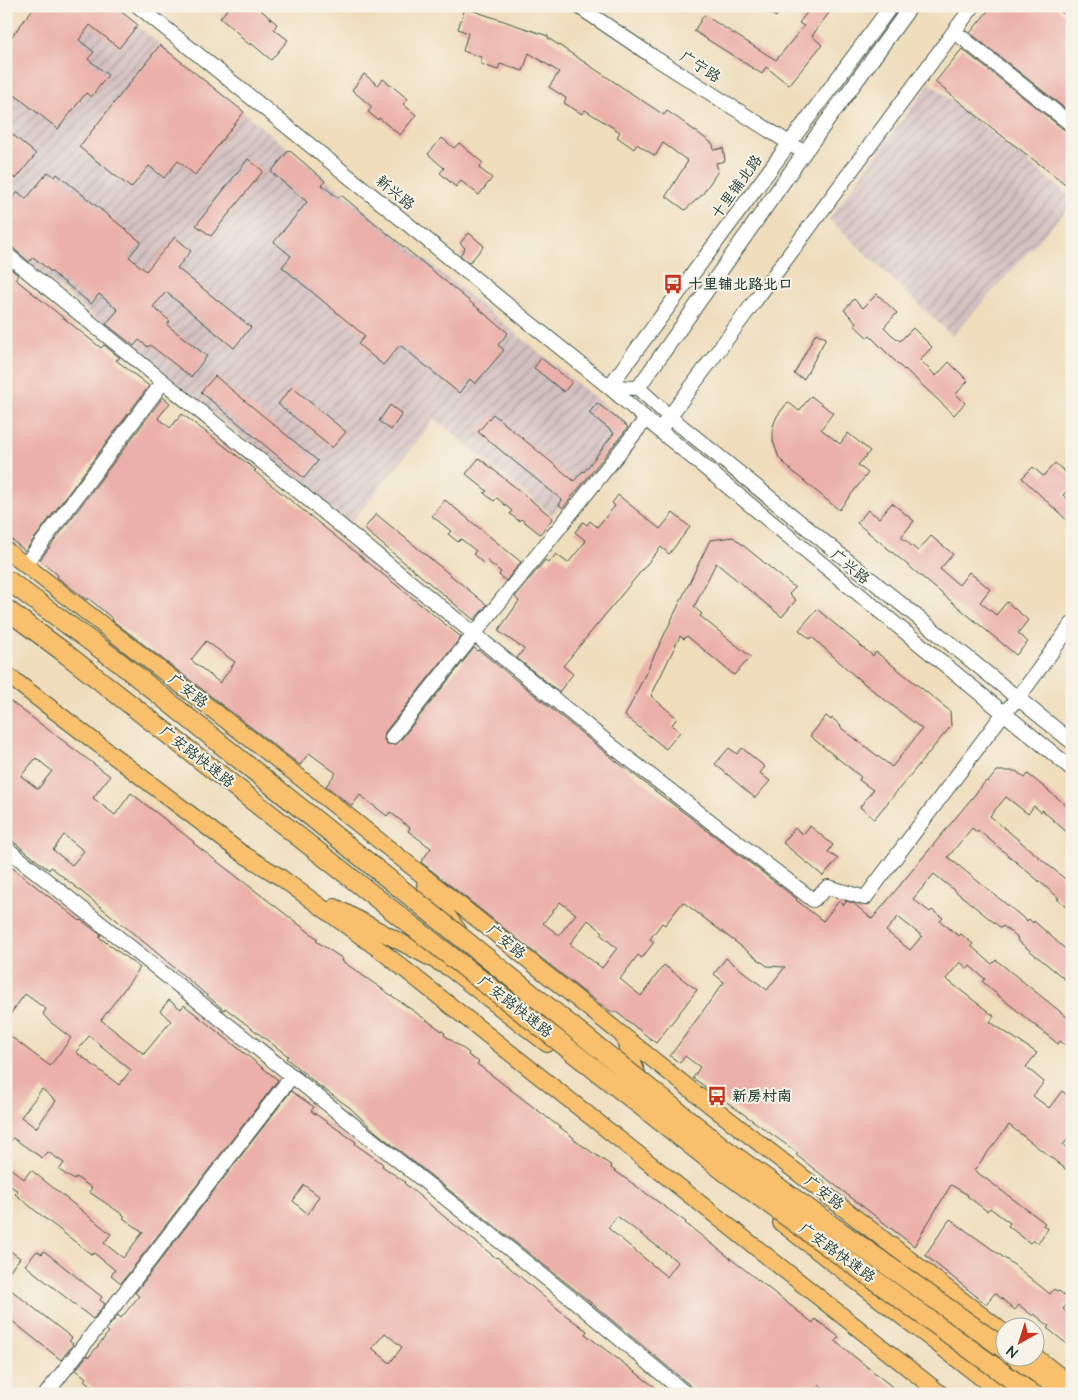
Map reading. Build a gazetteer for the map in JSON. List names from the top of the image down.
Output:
{
  "streets": {
    "highway": ["广安路快速路"],
    "main road": ["广安路"],
    "street": [
      "广宁路",
      "十里铺北路",
      "新兴路",
      "广兴路"
    ]
  },
  "crossings": [
    ["广宁路", "十里铺北路"],
    ["十里铺北路", "新兴路"],
    ["十里铺北路", "广兴路"],
    ["新兴路", "广兴路"]
  ],
  "places": {
    "bus stop": ["十里铺北路北口", "新房村南"]
  },
  "north": "bottom left"
}
